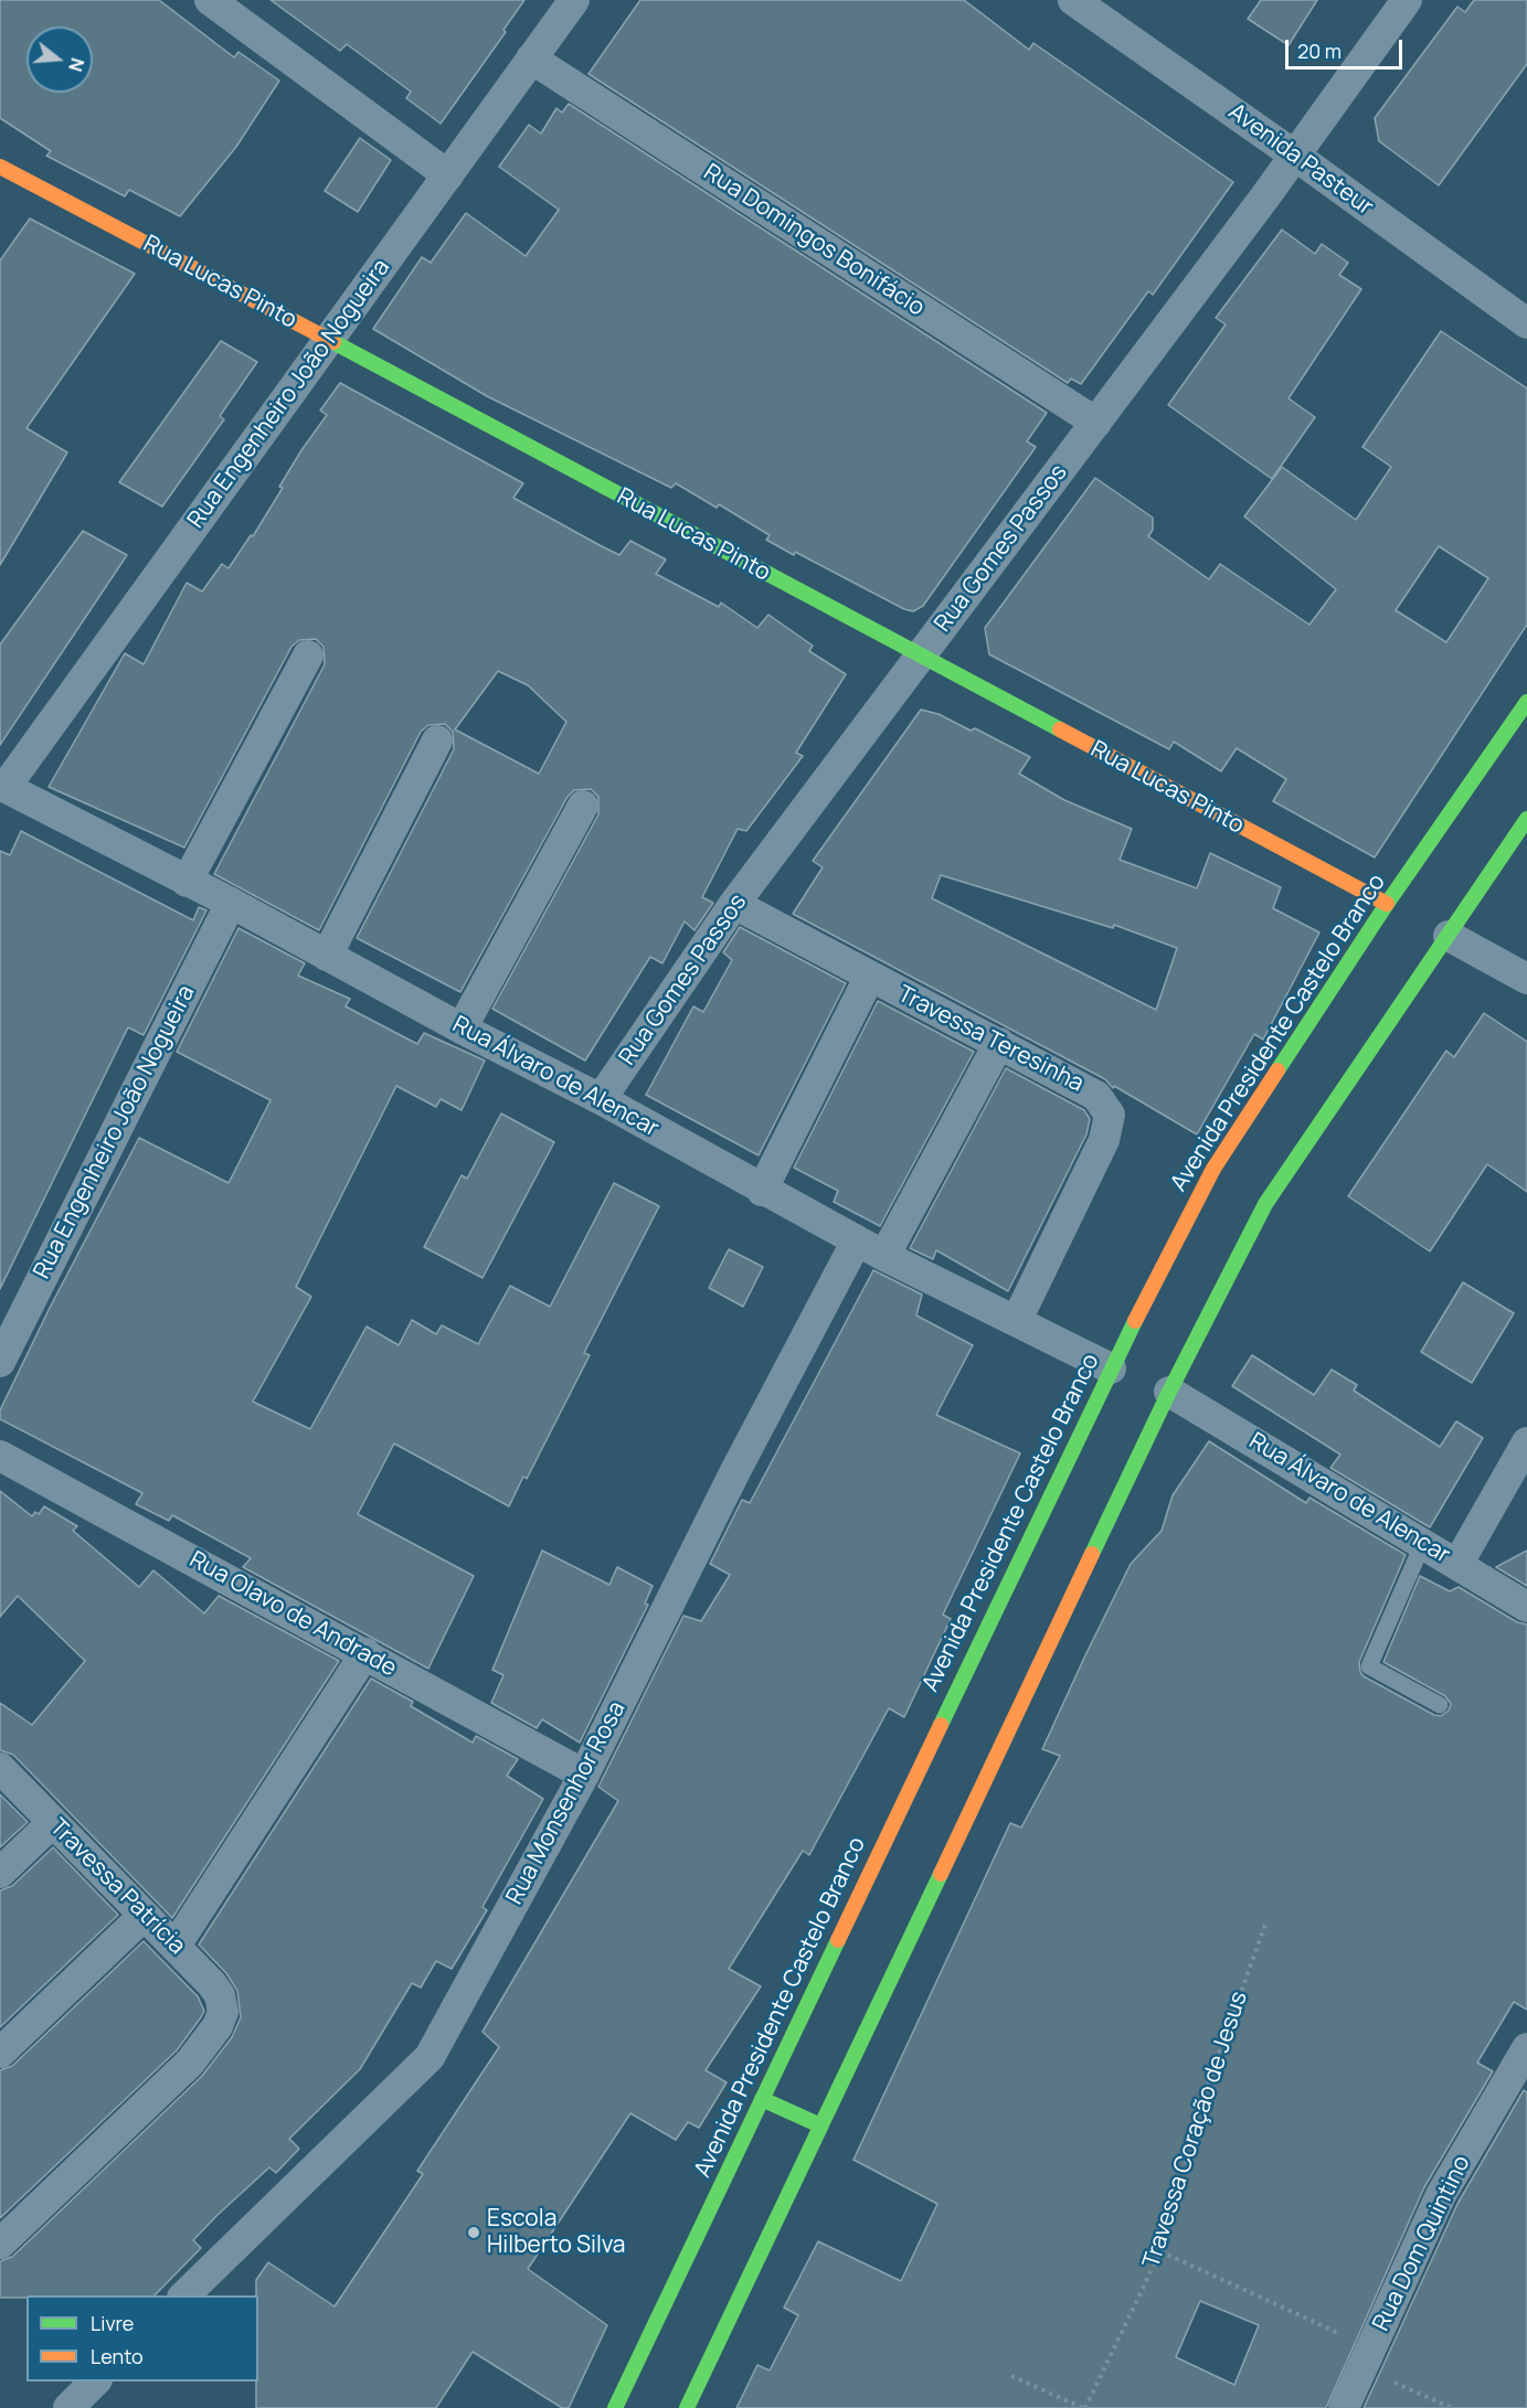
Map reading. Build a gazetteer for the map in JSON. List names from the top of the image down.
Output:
{
  "streets": {
    "main road": ["Rua Lucas Pinto", "Avenida Presidente Castelo Branco"],
    "street": [
      "Avenida Pasteur",
      "Rua Domingos Bonifácio",
      "Rua Engenheiro João Nogueira",
      "Rua Gomes Passos",
      "Travessa Teresinha",
      "Rua Álvaro de Alencar",
      "Rua Olavo de Andrade",
      "Rua Monsenhor Rosa",
      "Travessa Patrícia",
      "Rua Dom Quintino"
    ],
    "path": ["Travessa Coração de Jesus"]
  },
  "crossings": [
    ["Avenida Pasteur", "Rua Gomes Passos"],
    ["Rua Domingos Bonifácio", "Rua Engenheiro João Nogueira"],
    ["Rua Domingos Bonifácio", "Rua Gomes Passos"],
    ["Rua Lucas Pinto", "Rua Engenheiro João Nogueira"],
    ["Rua Lucas Pinto", "Rua Gomes Passos"],
    ["Rua Lucas Pinto", "Avenida Presidente Castelo Branco"],
    ["Rua Engenheiro João Nogueira", "Rua Álvaro de Alencar"],
    ["Rua Gomes Passos", "Travessa Teresinha"],
    ["Rua Gomes Passos", "Rua Álvaro de Alencar"],
    ["Avenida Presidente Castelo Branco", "Rua Álvaro de Alencar"],
    ["Travessa Teresinha", "Rua Álvaro de Alencar"],
    ["Travessa Teresinha", "Rua Monsenhor Rosa"],
    ["Rua Álvaro de Alencar", "Rua Monsenhor Rosa"],
    ["Rua Olavo de Andrade", "Rua Monsenhor Rosa"]
  ],
  "places": ["Escola Hilberto Silva"],
  "legend": ["Livre", "Lento"],
  "scale_bar": "20 m",
  "north": "right"
}
